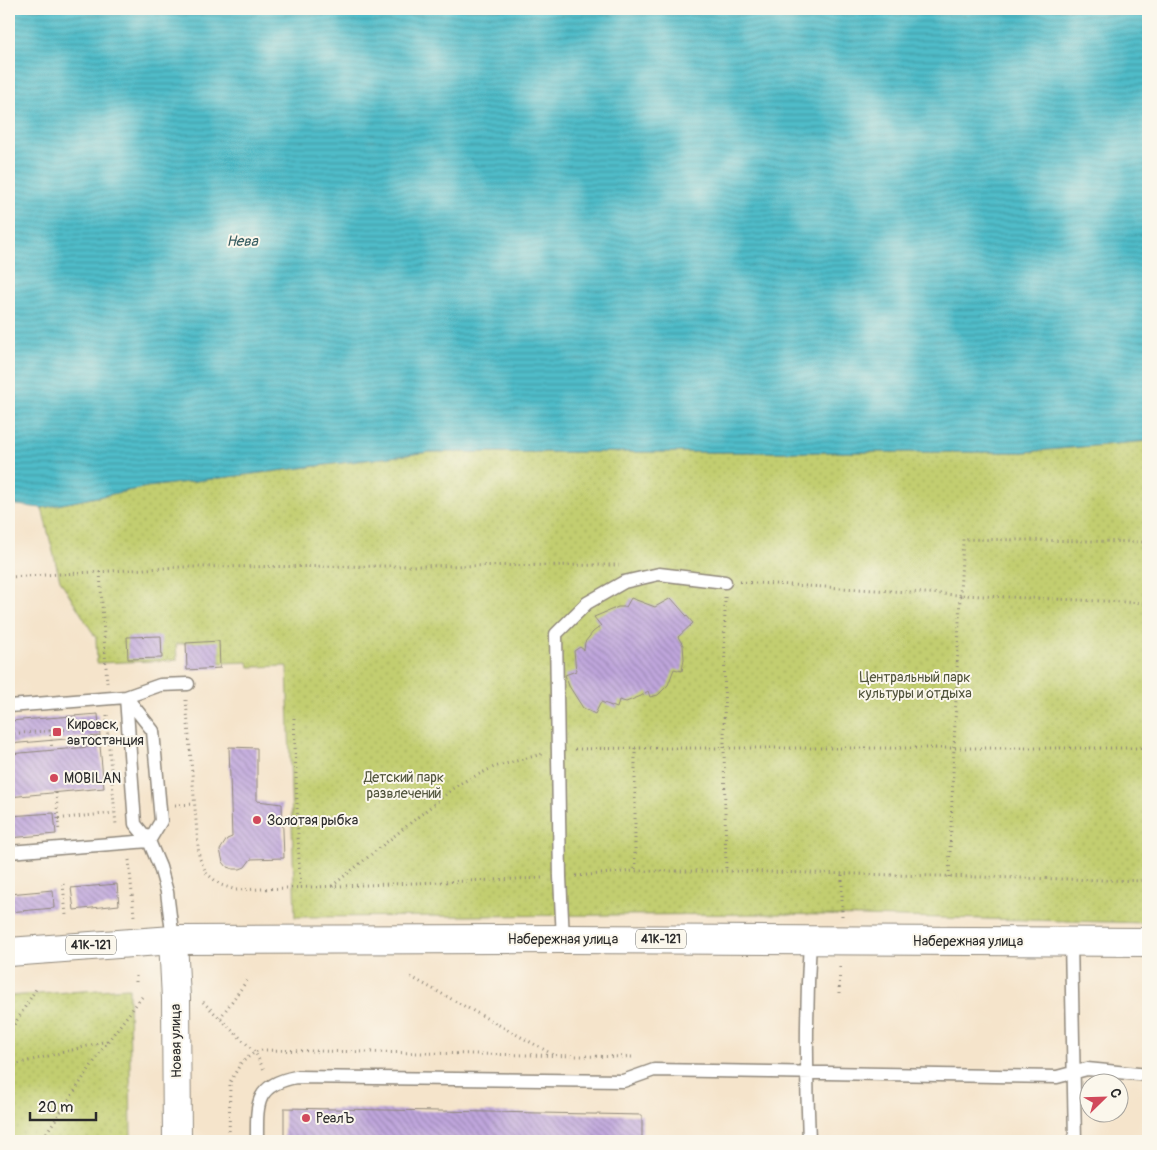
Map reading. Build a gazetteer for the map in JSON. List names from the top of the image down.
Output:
{
  "streets": {
    "main road": ["Набережная улица", "41К-121", "Новая улица"]
  },
  "crossings": [
    ["Набережная улица", "Новая улица"]
  ],
  "water": ["Нева"],
  "parks": ["Центральный парк культуры и отдыха", "Детский парк развлечений"],
  "places": {
    "transit": ["Кировск, автостанция"],
    "other": ["MOBILAN", "Золотая рыбка", "РеалЪ"]
  },
  "scale_bar": "20 m",
  "north": "top right"
}
